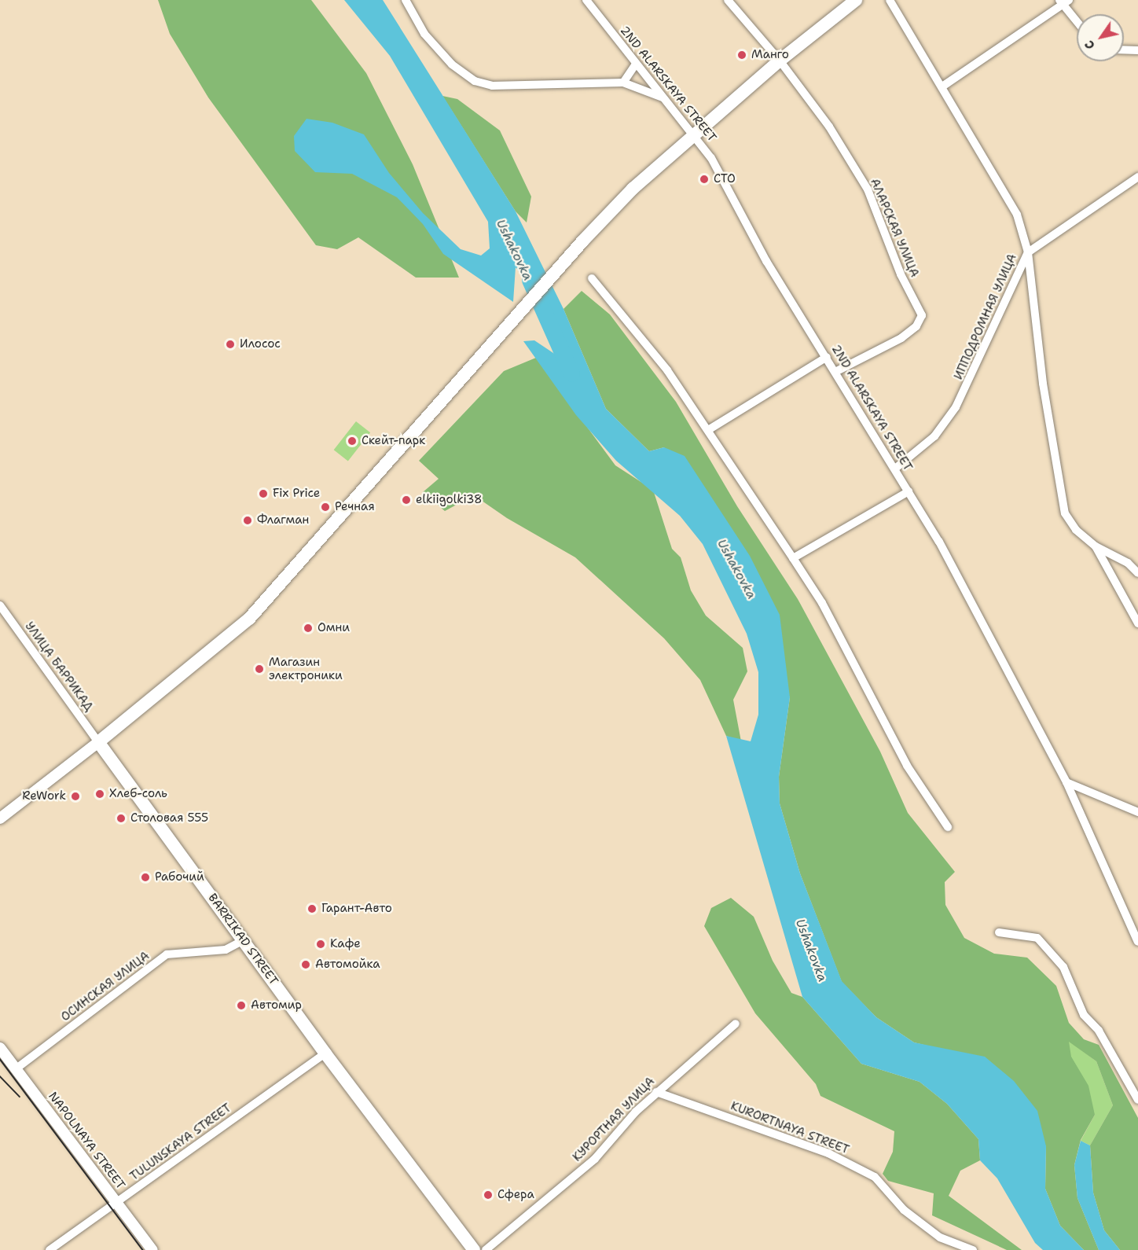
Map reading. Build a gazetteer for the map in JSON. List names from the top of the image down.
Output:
{
  "streets": {
    "main road": ["BARRIKAD STREET"],
    "street": [
      "2ND ALARSKAYA STREET",
      "АЛАРСКАЯ УЛИЦА",
      "ИППОДРОМНАЯ УЛИЦА",
      "УЛИЦА БАРРИКАД",
      "ОСИНСКАЯ УЛИЦА",
      "КУРОРТНАЯ УЛИЦА",
      "KURORTNAYA STREET",
      "NAPOLNAYA STREET",
      "TULUNSKAYA STREET"
    ]
  },
  "crossings": [
    ["2ND ALARSKAYA STREET", "АЛАРСКАЯ УЛИЦА"],
    ["2ND ALARSKAYA STREET", "ИППОДРОМНАЯ УЛИЦА"],
    ["УЛИЦА БАРРИКАД", "BARRIKAD STREET"],
    ["BARRIKAD STREET", "ОСИНСКАЯ УЛИЦА"],
    ["BARRIKAD STREET", "TULUNSKAYA STREET"],
    ["ОСИНСКАЯ УЛИЦА", "NAPOLNAYA STREET"],
    ["КУРОРТНАЯ УЛИЦА", "KURORTNAYA STREET"],
    ["NAPOLNAYA STREET", "TULUNSKAYA STREET"]
  ],
  "water": ["Ushakovka"],
  "places": [
    "Манго",
    "СТО",
    "Илосос",
    "Скейт-парк",
    "Fix Price",
    "elkiigolki38",
    "Речная",
    "Флагман",
    "Омни",
    "Магазин электроники",
    "Хлеб-соль",
    "ReWork",
    "Столовая 555",
    "Рабочий",
    "Гарант-Авто",
    "Кафе",
    "Автомойка",
    "Автомир",
    "Сфера"
  ],
  "north": "bottom left"
}
